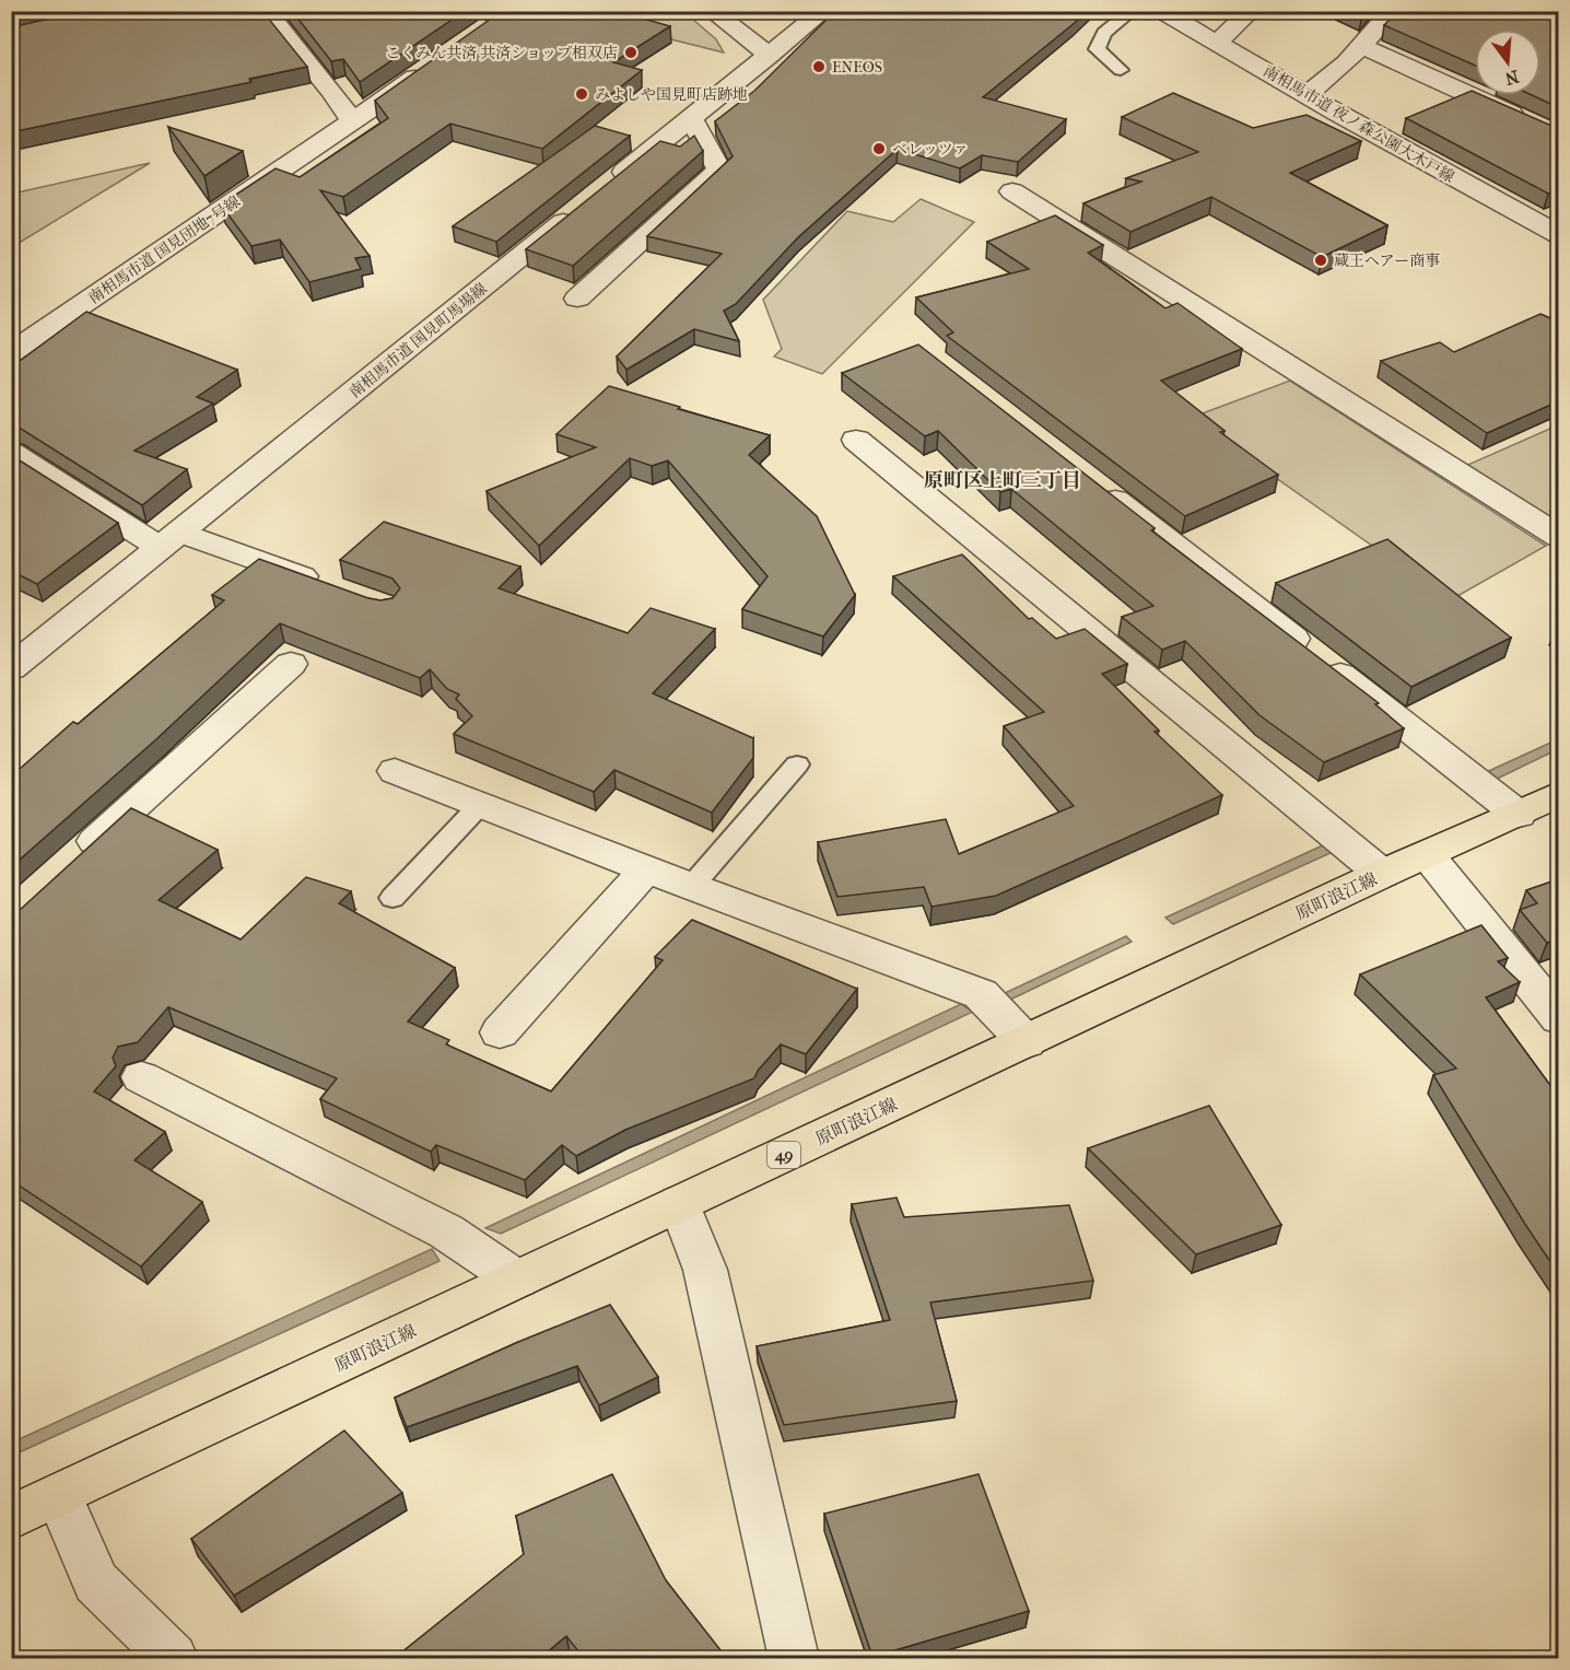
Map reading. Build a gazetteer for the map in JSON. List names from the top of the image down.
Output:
{
  "streets": {
    "main road": ["原町浪江線", "49"],
    "street": ["南相馬市道 夜ノ森公園大木戸線", "南相馬市道 国見団地7号線", "南相馬市道 国見町馬場線"]
  },
  "districts": ["原町区上町三丁目"],
  "places": [
    "こくみん共済 共済ショップ相双店",
    "ENEOS",
    "みよしや国見町店跡地",
    "ベレッツァ",
    "蔵王ヘアー商事"
  ],
  "north": "bottom"
}
